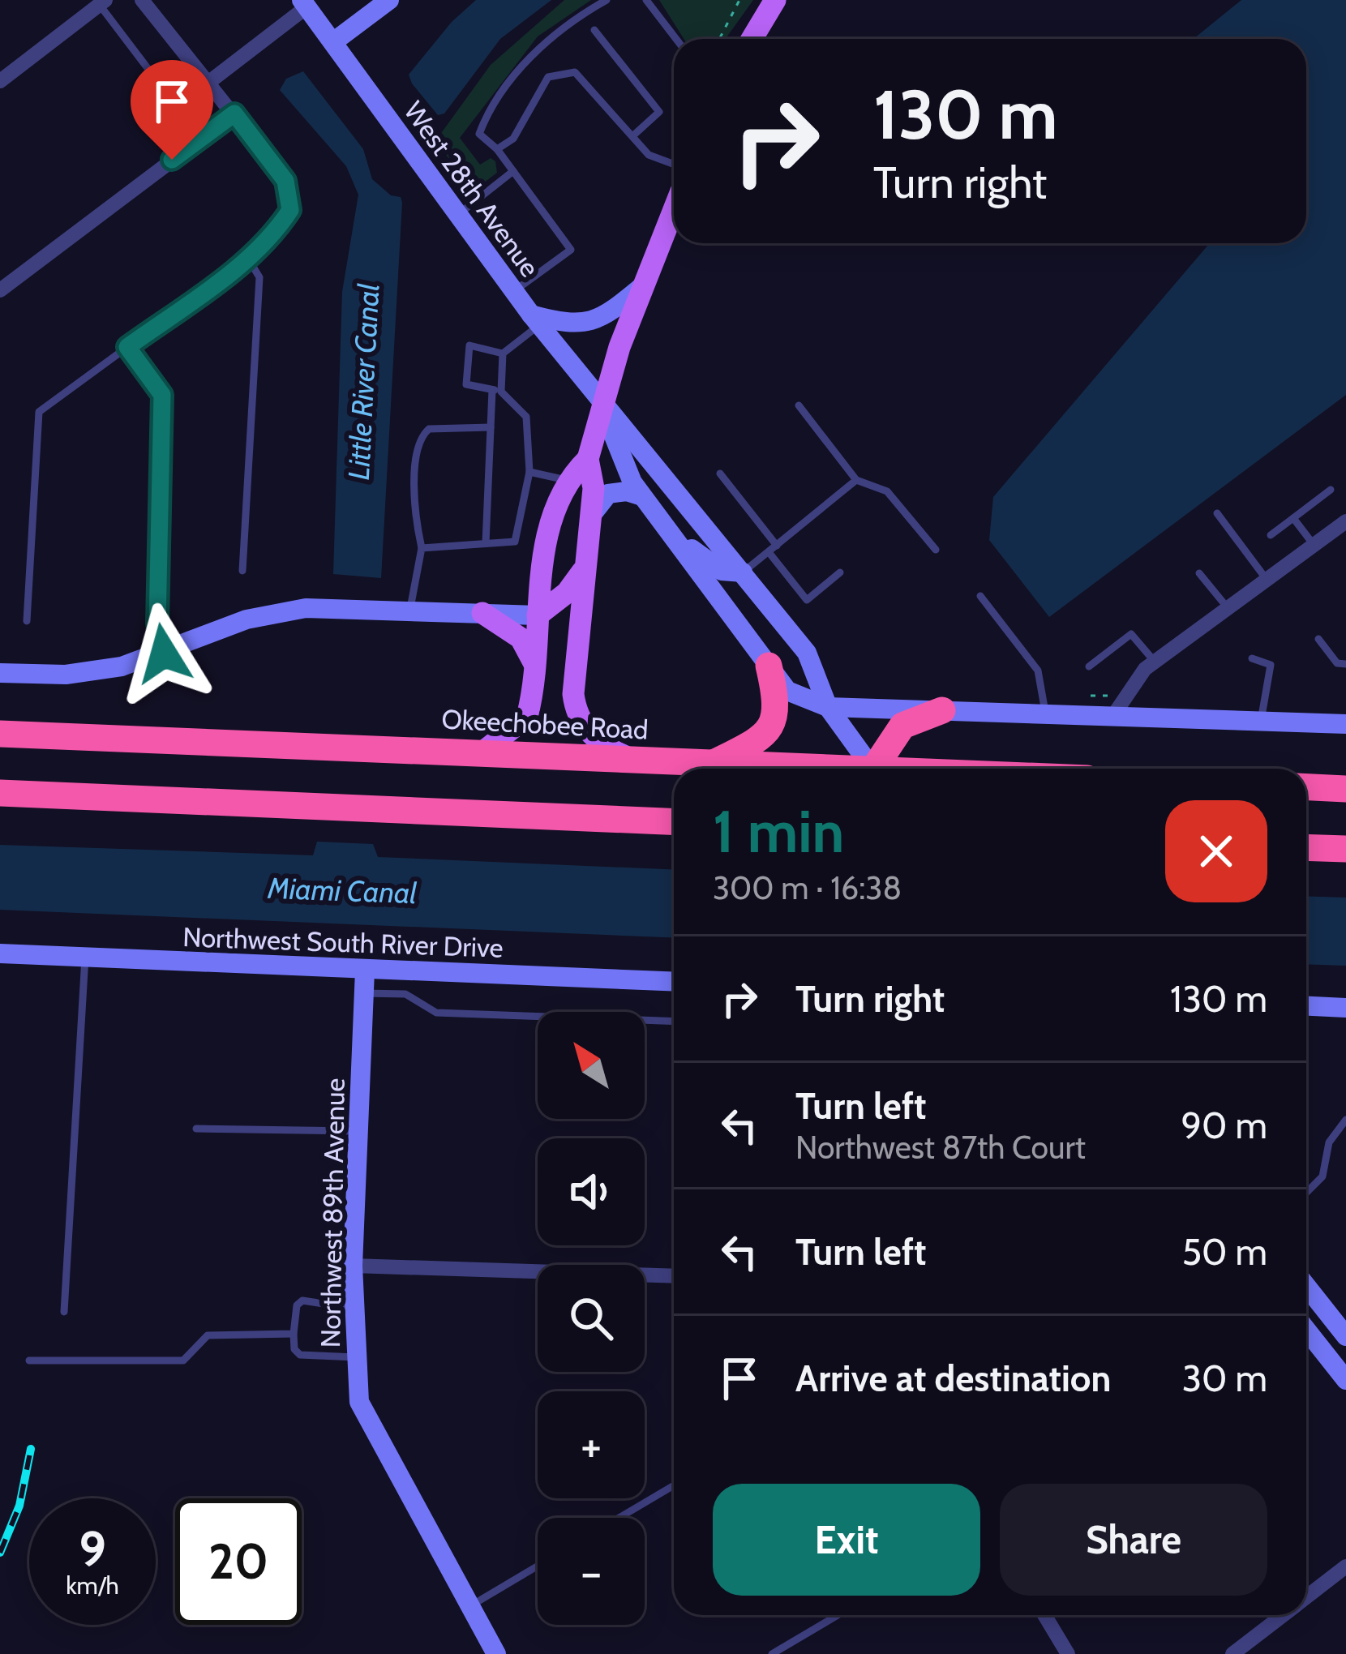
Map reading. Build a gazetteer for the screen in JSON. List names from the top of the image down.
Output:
{
  "streets": {
    "highway": ["Okeechobee Road"],
    "street": ["West 28th Avenue", "Northwest South River Drive", "Northwest 89th Avenue"]
  },
  "crossings": [
    ["Northwest South River Drive", "Northwest 89th Avenue"]
  ],
  "water": ["Little River Canal", "Miami Canal"],
  "north": "top left",
  "page": {
    "turn": ["130 m", "Turn right"],
    "heading": ["1 min", "300 m · 16:38"],
    "list": [
      {
        "name": "Turn right",
        "value": "130 m"
      },
      {
        "name": "Turn left",
        "note": "Northwest 87th Court",
        "value": "90 m"
      },
      {
        "name": "Turn left",
        "value": "50 m"
      },
      {
        "name": "Arrive at destination",
        "value": "30 m"
      }
    ],
    "map_buttons": ["+", "−"],
    "buttons": ["Exit", "Share"],
    "speed": "9 km/h",
    "limit": "20"
  }
}
